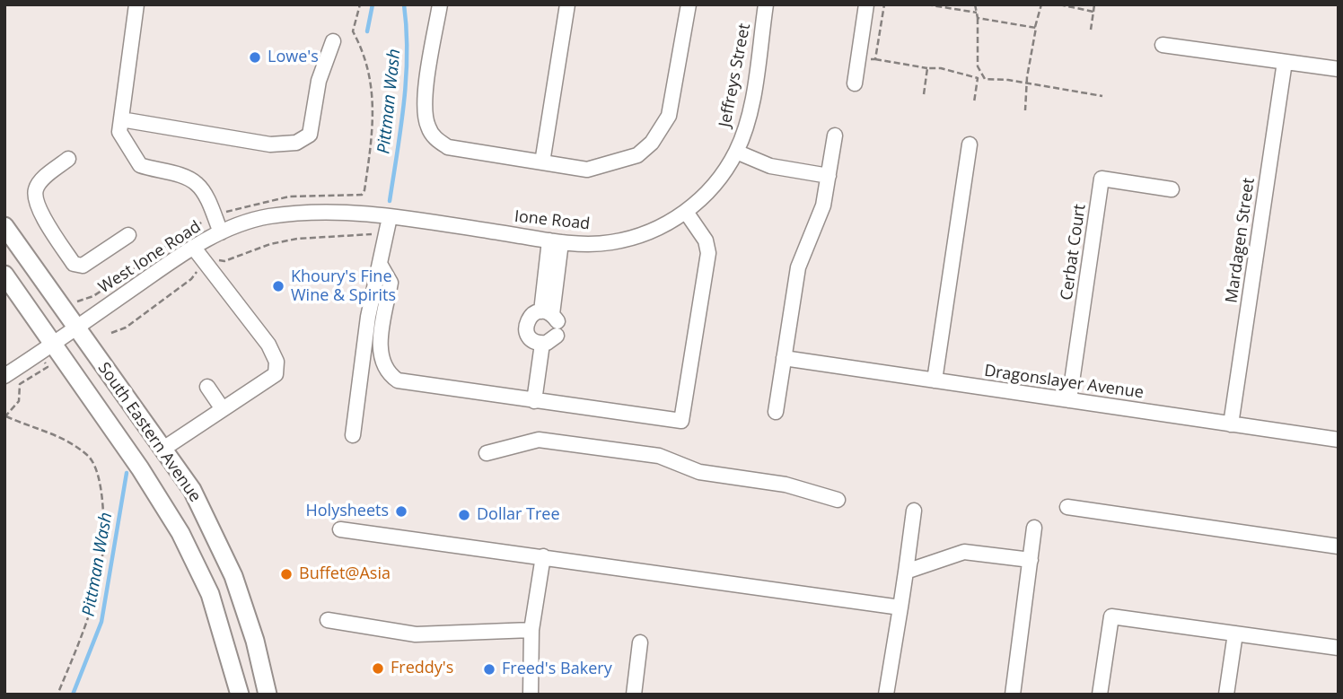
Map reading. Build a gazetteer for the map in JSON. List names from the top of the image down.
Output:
{
  "streets": {
    "main road": ["South Eastern Avenue"],
    "street": [
      "Jeffreys Street",
      "Ione Road",
      "Mardagen Street",
      "Cerbat Court",
      "West Ione Road",
      "Dragonslayer Avenue"
    ]
  },
  "crossings": [
    ["Jeffreys Street", "Ione Road"],
    ["Ione Road", "West Ione Road"],
    ["Mardagen Street", "Dragonslayer Avenue"],
    ["Cerbat Court", "Dragonslayer Avenue"],
    ["West Ione Road", "South Eastern Avenue"]
  ],
  "water": ["Pittman Wash"],
  "places": [
    "Lowe's",
    "Khoury's Fine Wine & Spirits",
    "Holysheets",
    "Dollar Tree",
    "Buffet@Asia",
    "Freddy's",
    "Freed's Bakery"
  ]
}
